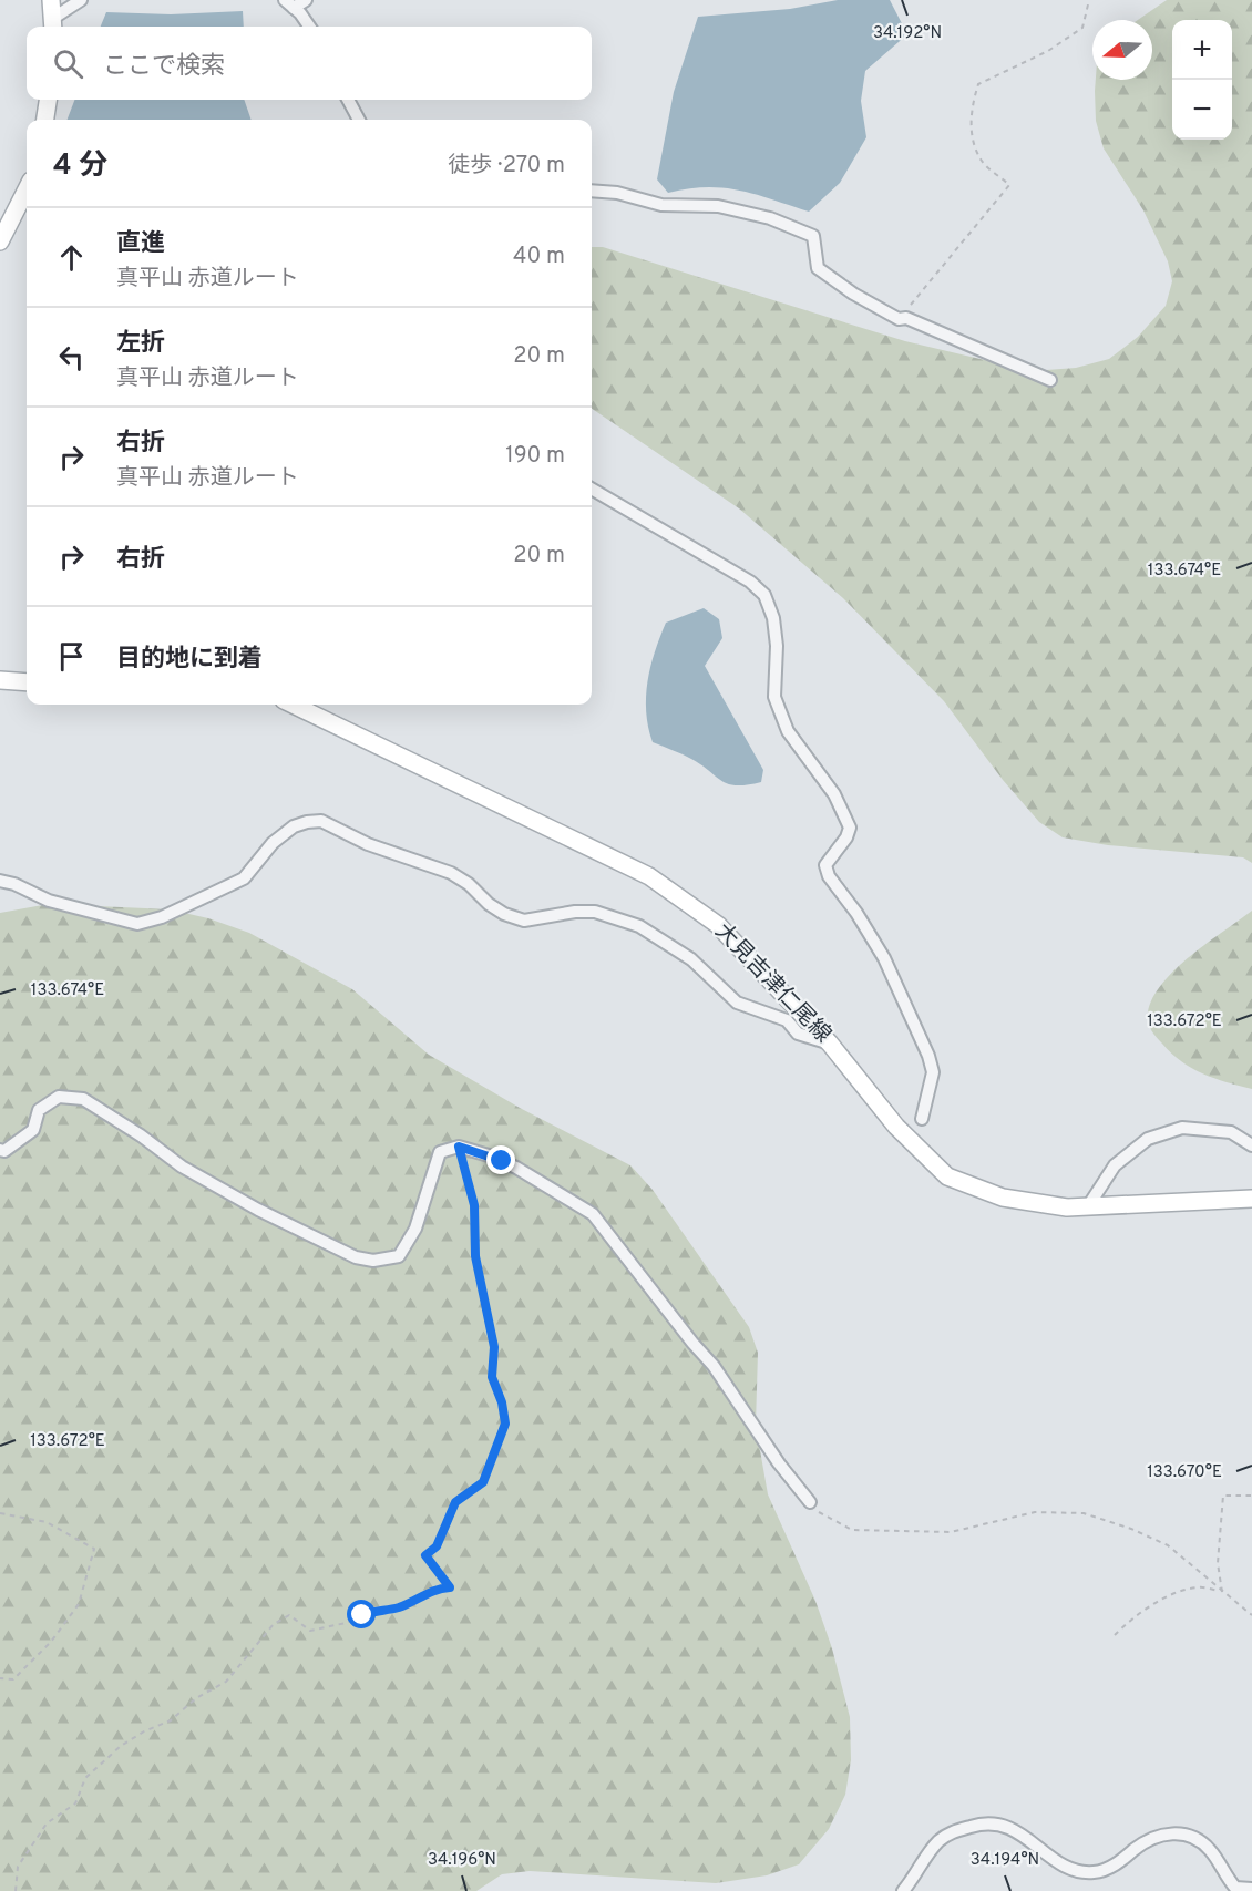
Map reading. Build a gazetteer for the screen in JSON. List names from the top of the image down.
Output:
{
  "streets": {
    "main road": ["大見吉津仁尾線"]
  },
  "north": "left",
  "page": {
    "map_buttons": ["+", "−"],
    "search": "ここで検索",
    "heading": ["4 分", "徒歩 · 270 m"],
    "list": [
      ["直進", "真平山 赤道ルート", "40 m"],
      ["左折", "真平山 赤道ルート", "20 m"],
      ["右折", "真平山 赤道ルート", "190 m"],
      ["右折", "20 m"],
      "目的地に到着"
    ]
  },
  "coordinates": [
    "34.192°N",
    "133.674°E",
    "133.672°E",
    "133.670°E",
    "34.196°N",
    "34.194°N"
  ]
}
